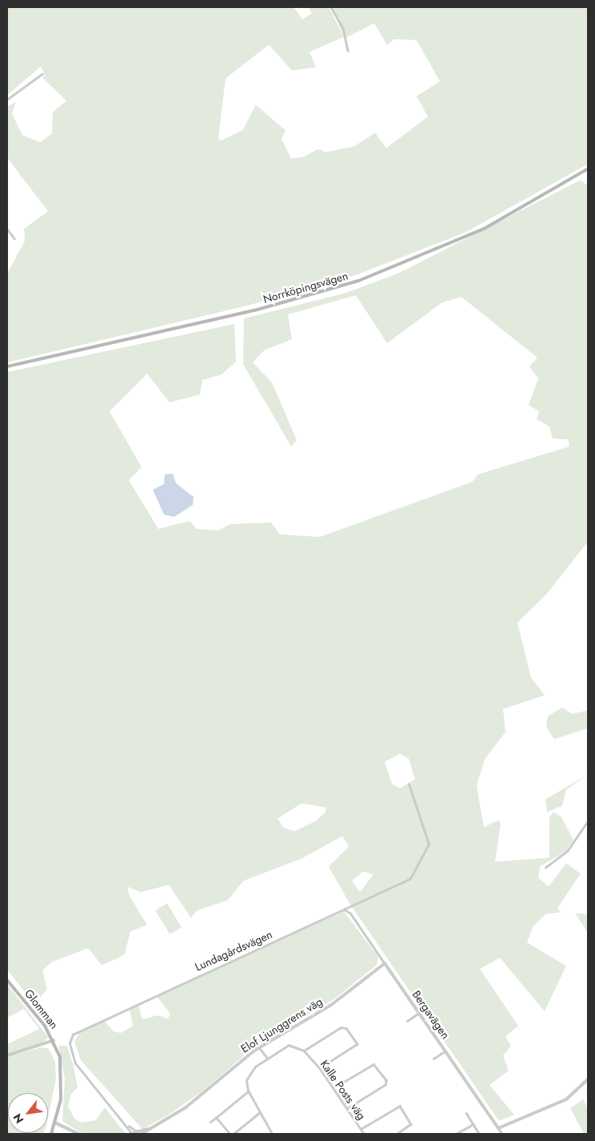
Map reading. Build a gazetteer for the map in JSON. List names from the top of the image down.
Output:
{
  "streets": {
    "main road": ["Norrköpingsvägen", "Glomman"],
    "street": [
      "Lundagårdsvägen",
      "Bergavägen",
      "Elof Ljunggrens väg",
      "Kalle Posts väg"
    ]
  },
  "crossings": [
    ["Lundagårdsvägen", "Bergavägen"],
    ["Lundagårdsvägen", "Elof Ljunggrens väg"],
    ["Bergavägen", "Elof Ljunggrens väg"]
  ],
  "north": "bottom left"
}
